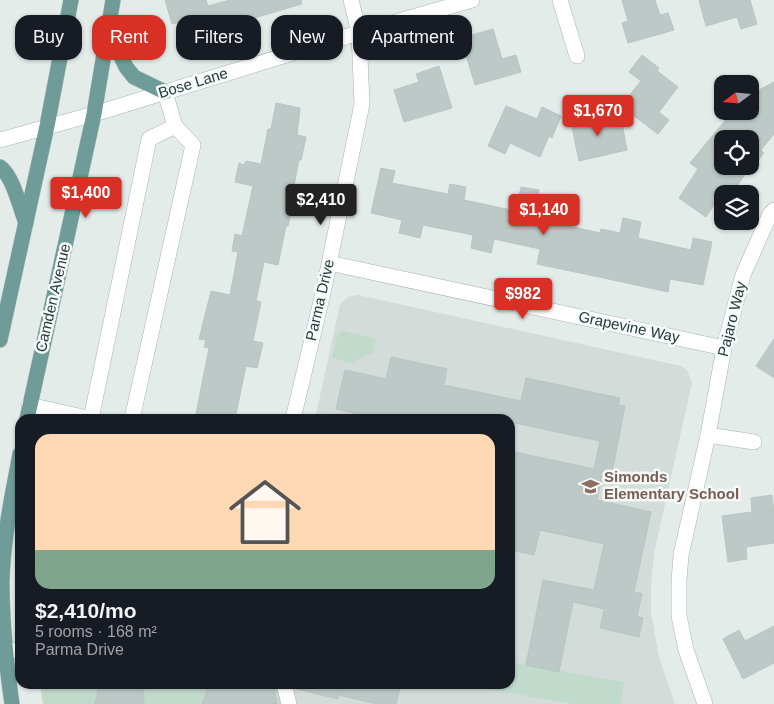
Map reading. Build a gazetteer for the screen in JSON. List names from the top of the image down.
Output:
{
  "streets": {
    "main road": ["Camden Avenue"],
    "street": [
      "Bose Lane",
      "Parma Drive",
      "Pajaro Way",
      "Grapevine Way"
    ]
  },
  "crossings": [
    ["Bose Lane", "Camden Avenue"],
    ["Parma Drive", "Grapevine Way"],
    ["Pajaro Way", "Grapevine Way"]
  ],
  "places": {
    "school or university": ["Simonds Elementary School"]
  },
  "north": "left",
  "page": {
    "chip": [
      "Buy",
      "Rent",
      "Filters",
      "New",
      "Apartment"
    ],
    "price": [
      "$1,670",
      "$1,400",
      "$2,410",
      "$1,140",
      "$982"
    ],
    "list": [
      {
        "name": "$2,410/mo",
        "note": "5 rooms · 168 m² · Parma Drive"
      }
    ]
  }
}
